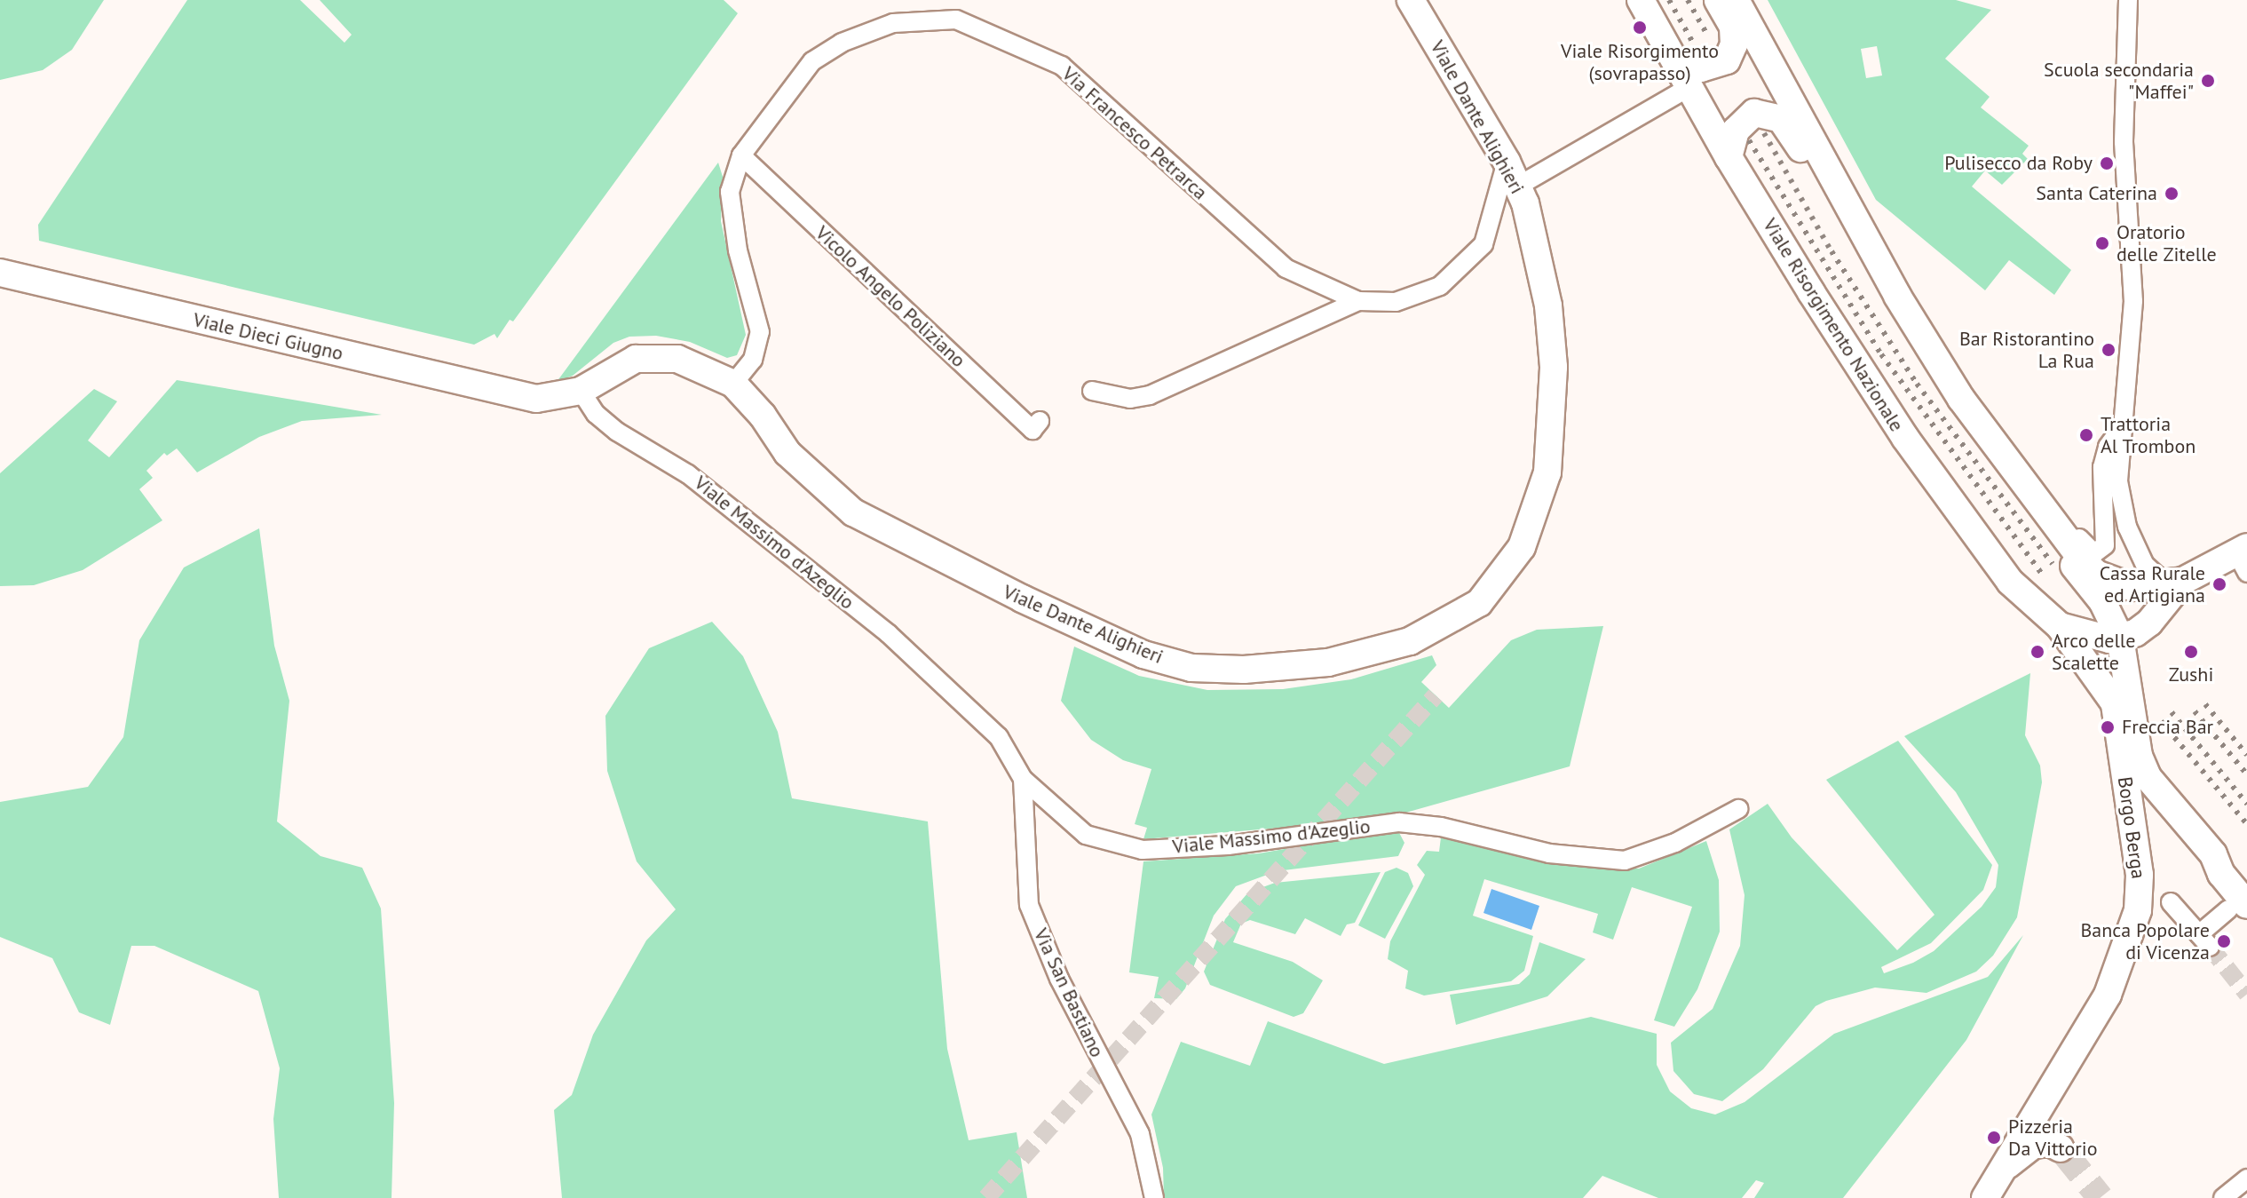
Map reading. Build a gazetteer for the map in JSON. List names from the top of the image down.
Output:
{
  "streets": {
    "main road": [
      "Viale Dante Alighieri",
      "Viale Risorgimento Nazionale",
      "Viale Dieci Giugno",
      "Borgo Berga"
    ],
    "street": [
      "Via Francesco Petrarca",
      "Vicolo Angelo Poliziano",
      "Viale Massimo d'Azeglio",
      "Via San Bastiano"
    ]
  },
  "crossings": [
    ["Viale Dante Alighieri", "Via Francesco Petrarca"],
    ["Viale Dante Alighieri", "Viale Dieci Giugno"],
    ["Viale Dante Alighieri", "Viale Massimo d'Azeglio"],
    ["Via Francesco Petrarca", "Vicolo Angelo Poliziano"],
    ["Viale Risorgimento Nazionale", "Borgo Berga"],
    ["Viale Massimo d'Azeglio", "Via San Bastiano"]
  ],
  "places": [
    "Viale Risorgimento (sovrapasso)",
    "Scuola secondaria \"Maffei\"",
    "Pulisecco da Roby",
    "Santa Caterina",
    "Oratorio delle Zitelle",
    "Bar Ristorantino La Rua",
    "Trattoria Al Trombon",
    "Cassa Rurale ed Artigiana",
    "Arco delle Scalette",
    "Zushi",
    "Freccia Bar",
    "Banca Popolare di Vicenza",
    "Pizzeria Da Vittorio"
  ]
}
